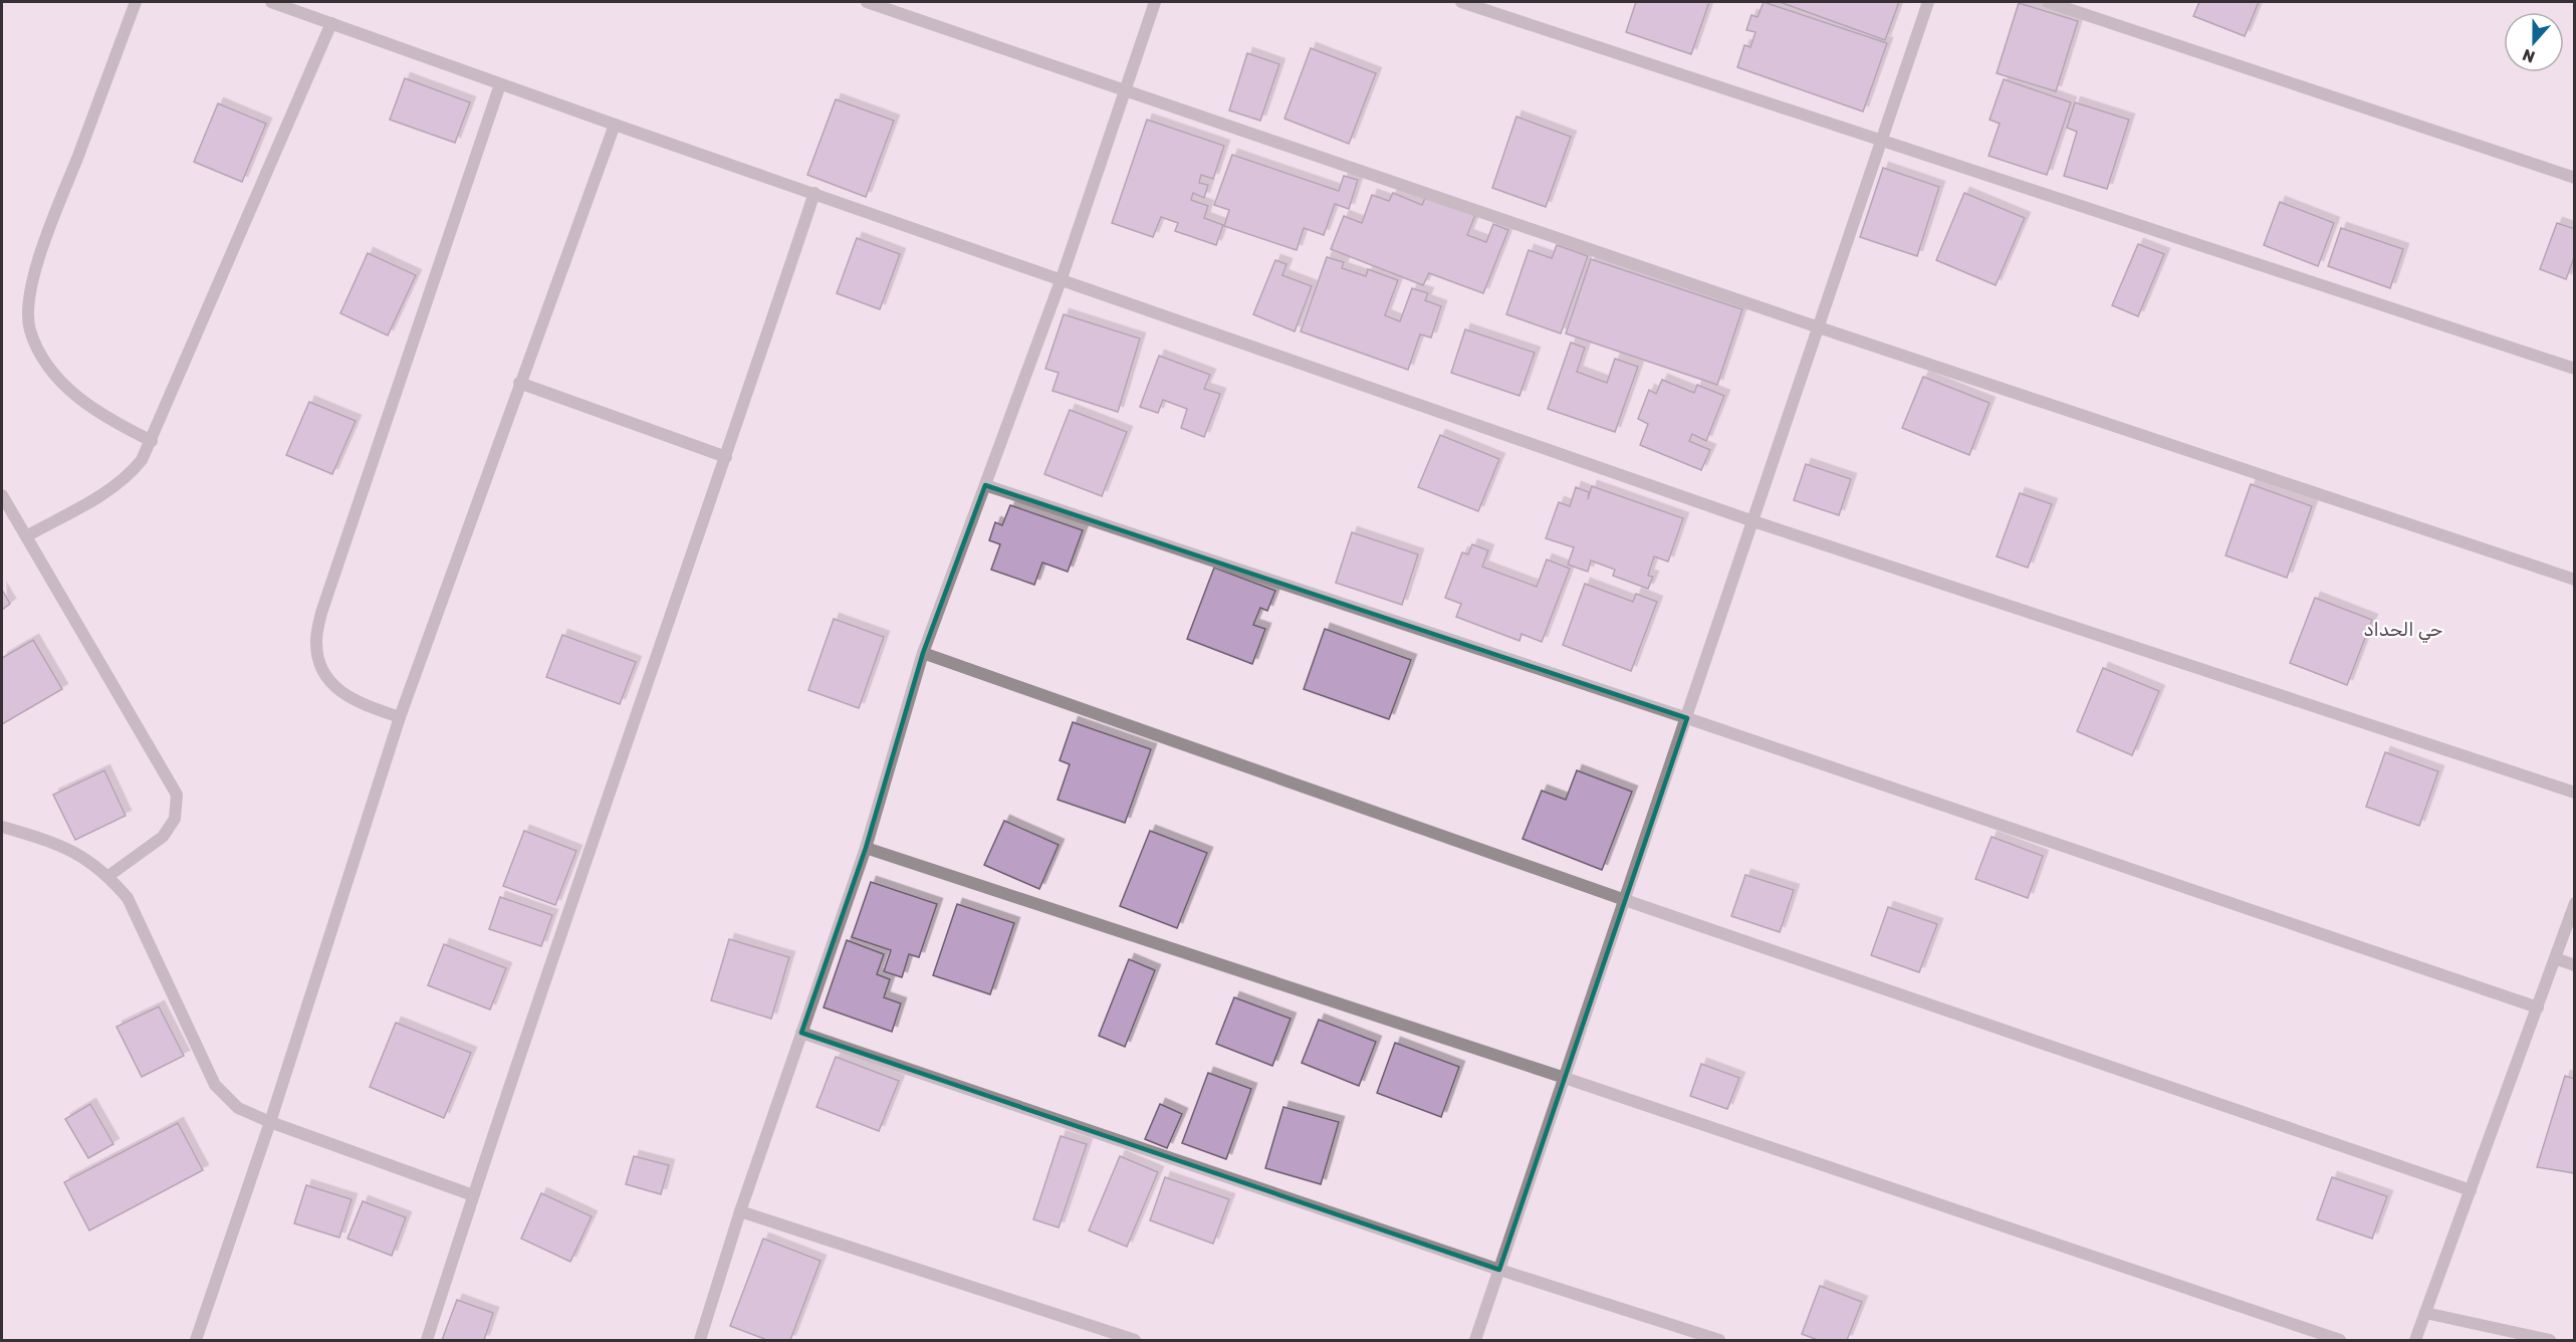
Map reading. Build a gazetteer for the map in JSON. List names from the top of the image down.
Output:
{
  "districts": ["حي الحداد"],
  "north": "bottom"
}
